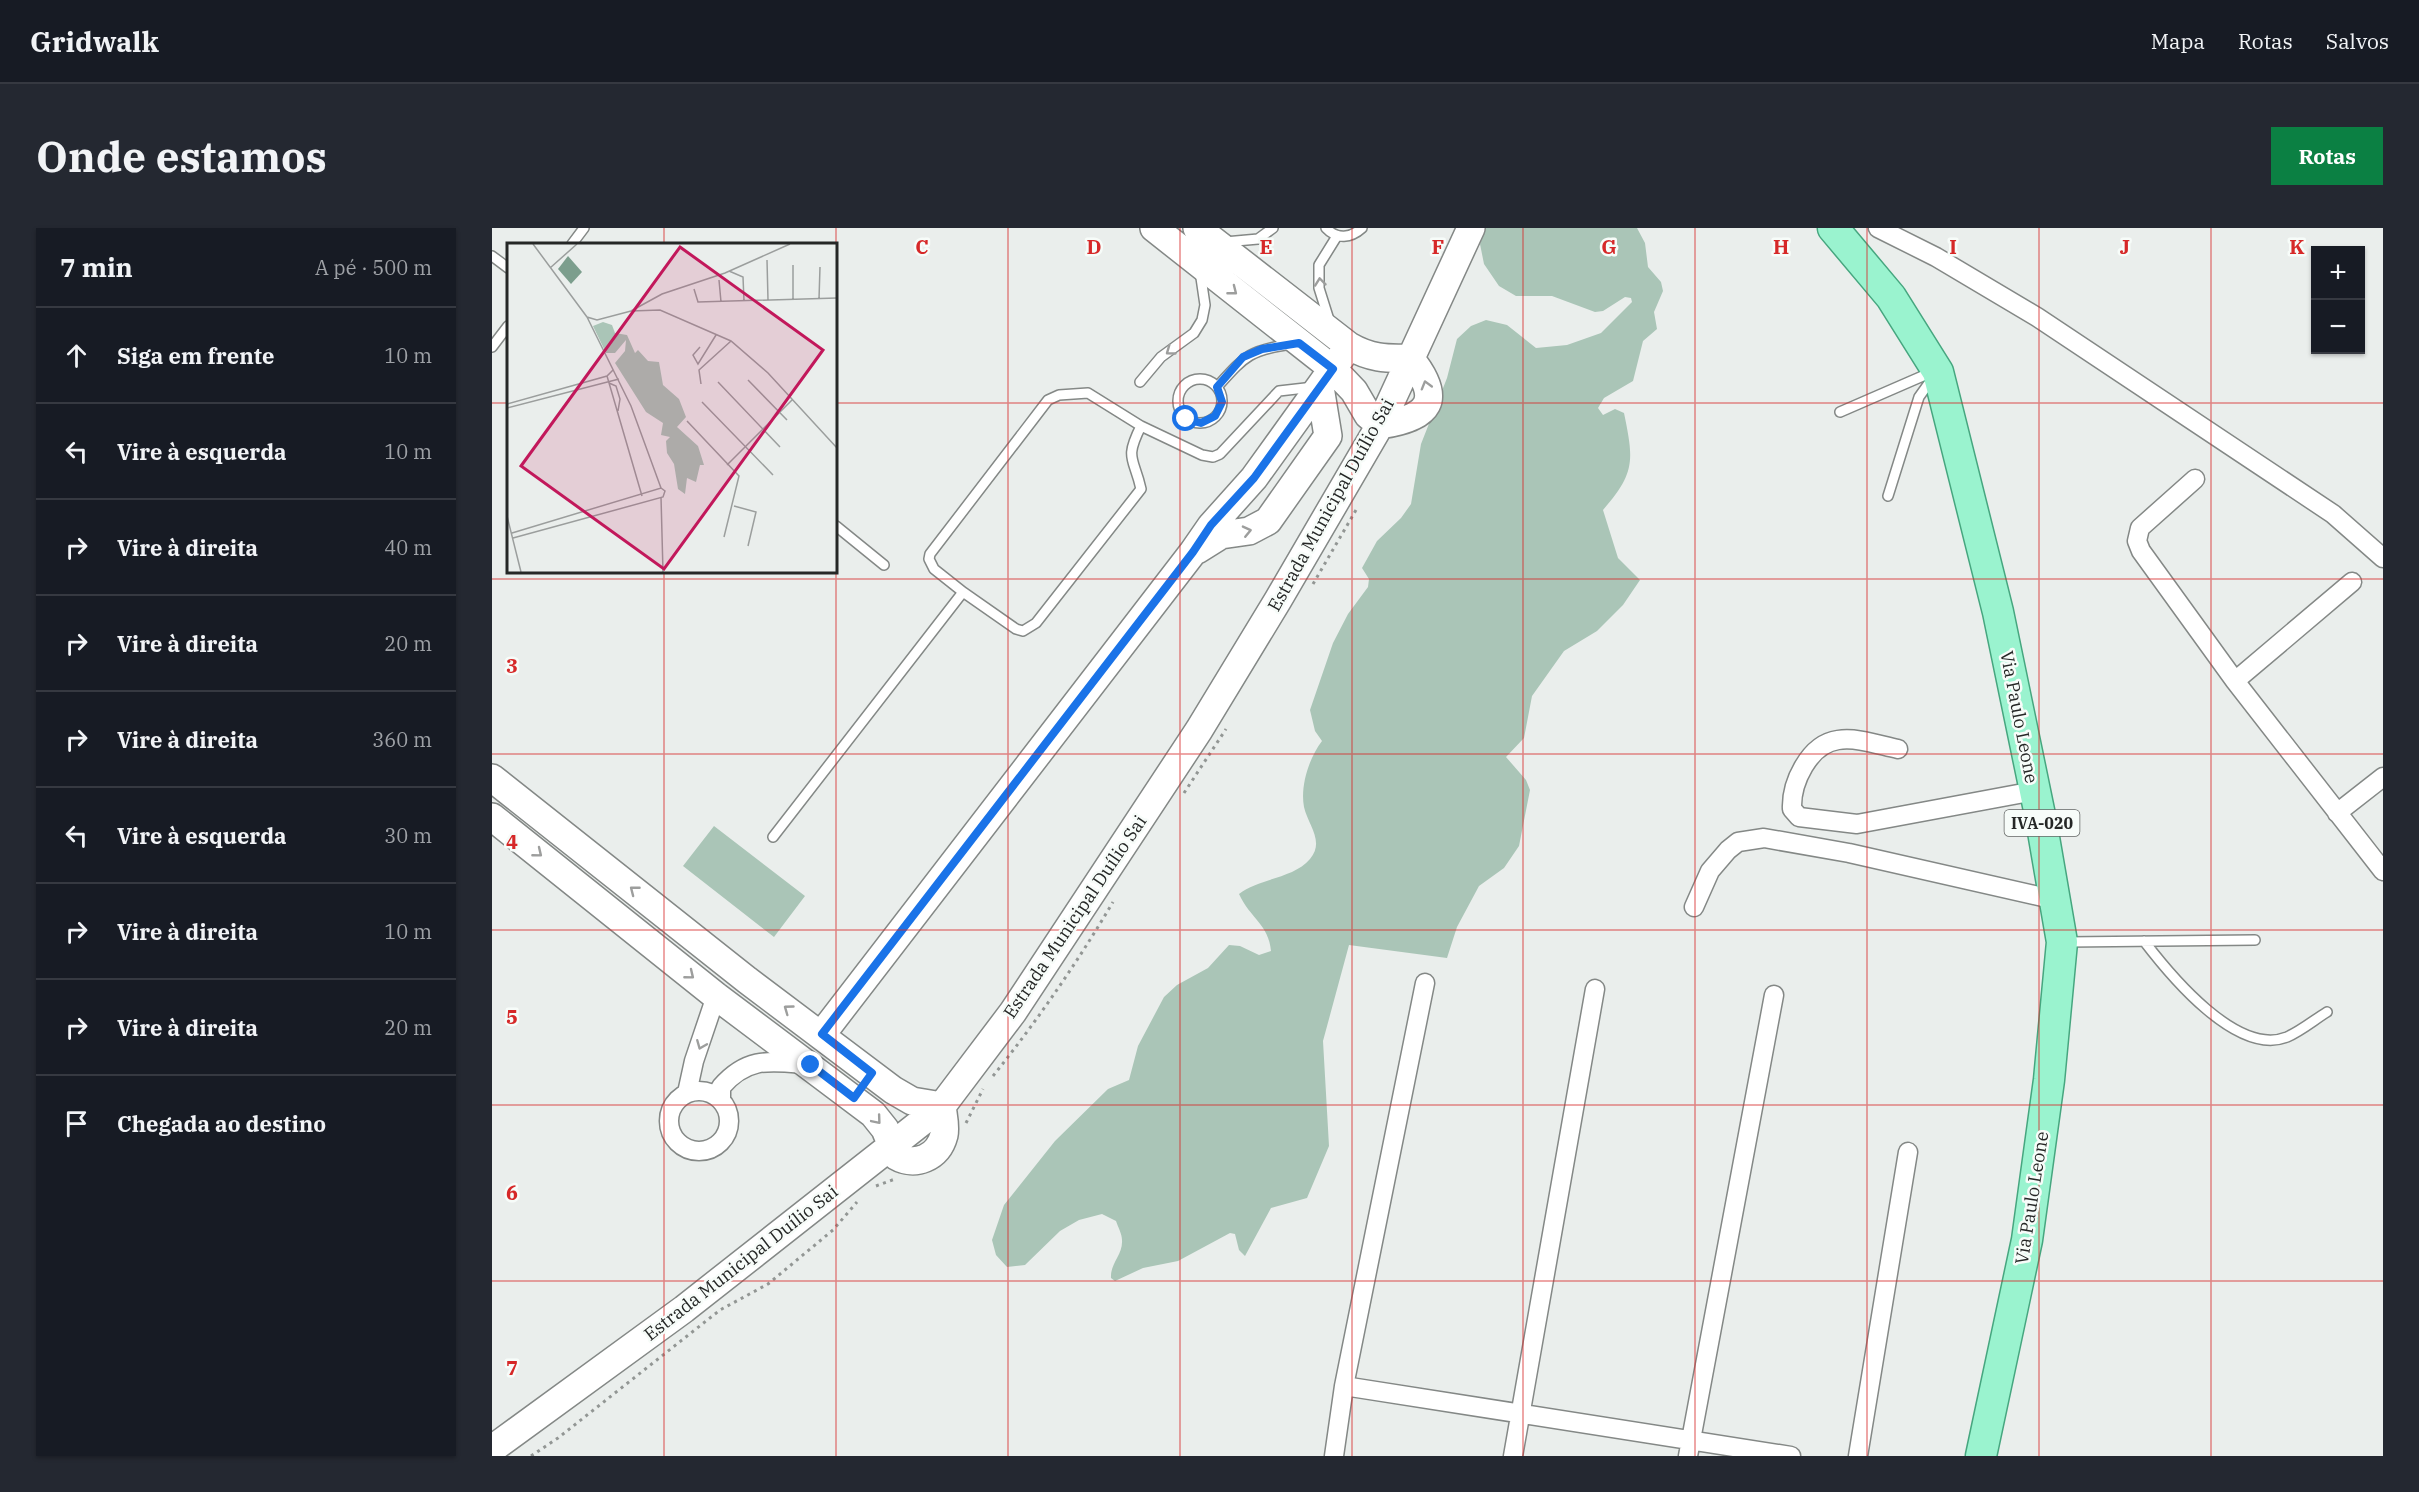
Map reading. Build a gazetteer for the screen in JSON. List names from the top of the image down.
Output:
{
  "streets": {
    "main road": ["Via Paulo Leone", "IVA-020"],
    "street": ["Estrada Municipal Duílio Sai"]
  },
  "page": {
    "header": "Gridwalk",
    "nav": ["Mapa", "Rotas", "Salvos"],
    "buttons": "Rotas",
    "title": "Onde estamos",
    "heading": ["7 min", "A pé · 500 m"],
    "map_buttons": ["+", "−"],
    "list": [
      ["Siga em frente", "10 m"],
      ["Vire à esquerda", "10 m"],
      ["Vire à direita", "40 m"],
      ["Vire à direita", "20 m"],
      ["Vire à direita", "360 m"],
      ["Vire à esquerda", "30 m"],
      ["Vire à direita", "10 m"],
      ["Vire à direita", "20 m"],
      "Chegada ao destino"
    ]
  },
  "grid": {
    "columns": [
      "C",
      "D",
      "E",
      "F",
      "G",
      "H",
      "I",
      "J",
      "K"
    ],
    "rows": [
      "3",
      "4",
      "5",
      "6",
      "7"
    ]
  }
}
